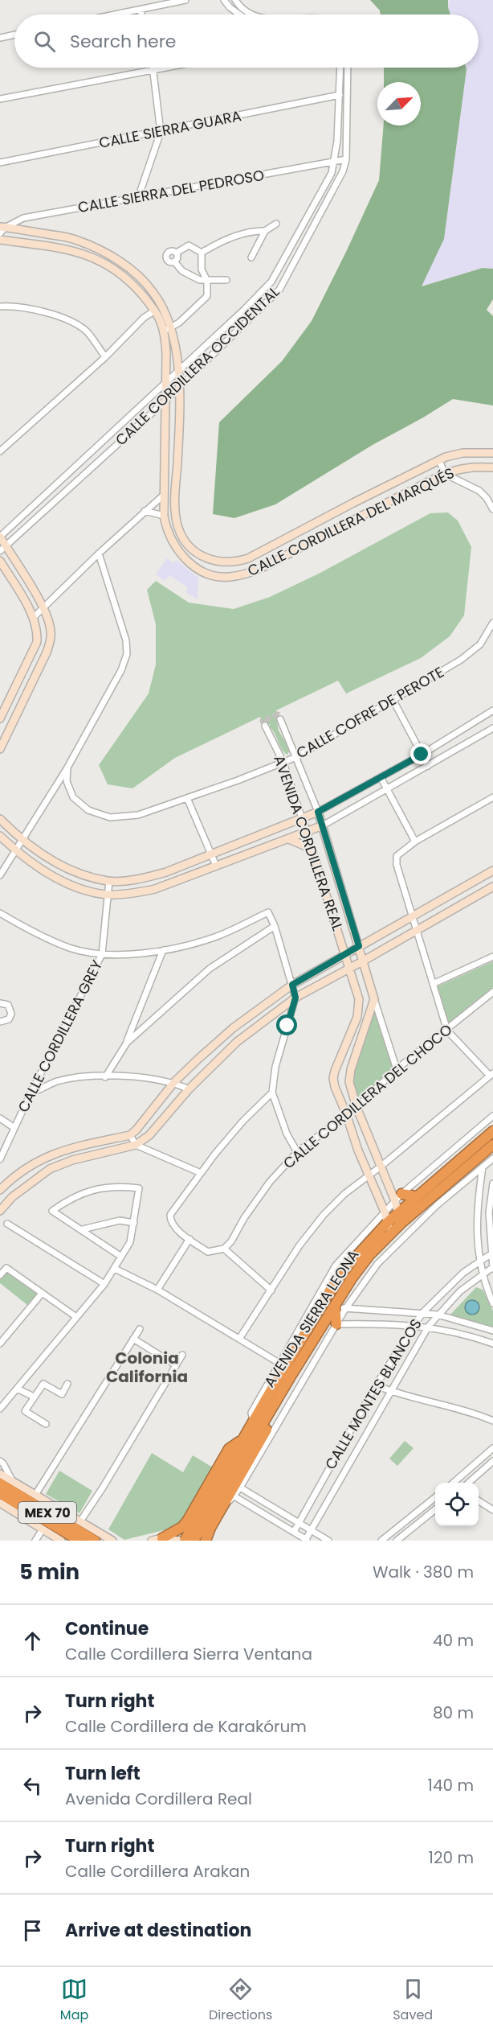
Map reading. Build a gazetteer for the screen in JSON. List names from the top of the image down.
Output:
{
  "streets": {
    "highway": ["AVENIDA SIERRA LEONA", "MEX 70"],
    "street": [
      "CALLE SIERRA GUARA",
      "CALLE SIERRA DEL PEDROSO",
      "CALLE CORDILLERA OCCIDENTAL",
      "CALLE CORDILLERA DEL MARQUÉS",
      "CALLE COFRE DE PEROTE",
      "AVENIDA CORDILLERA REAL",
      "CALLE CORDILLERA GREY",
      "CALLE CORDILLERA DEL CHOCO",
      "CALLE MONTES BLANCOS"
    ]
  },
  "crossings": [
    ["CALLE SIERRA GUARA", "CALLE CORDILLERA OCCIDENTAL"],
    ["CALLE SIERRA DEL PEDROSO", "CALLE CORDILLERA OCCIDENTAL"],
    ["CALLE SIERRA DEL PEDROSO", "CALLE CORDILLERA DEL MARQUÉS"],
    ["CALLE CORDILLERA OCCIDENTAL", "CALLE CORDILLERA DEL MARQUÉS"],
    ["CALLE COFRE DE PEROTE", "AVENIDA CORDILLERA REAL"],
    ["AVENIDA CORDILLERA REAL", "CALLE CORDILLERA DEL CHOCO"],
    ["AVENIDA CORDILLERA REAL", "AVENIDA SIERRA LEONA"]
  ],
  "districts": ["Colonia California"],
  "north": "top right",
  "page": {
    "search": "Search here",
    "heading": ["5 min", "Walk · 380 m"],
    "list": [
      ["Continue", "Calle Cordillera Sierra Ventana", "40 m"],
      ["Turn right", "Calle Cordillera de Karakórum", "80 m"],
      ["Turn left", "Avenida Cordillera Real", "140 m"],
      ["Turn right", "Calle Cordillera Arakan", "120 m"],
      "Arrive at destination"
    ],
    "nav": ["Map", "Directions", "Saved"]
  }
}
